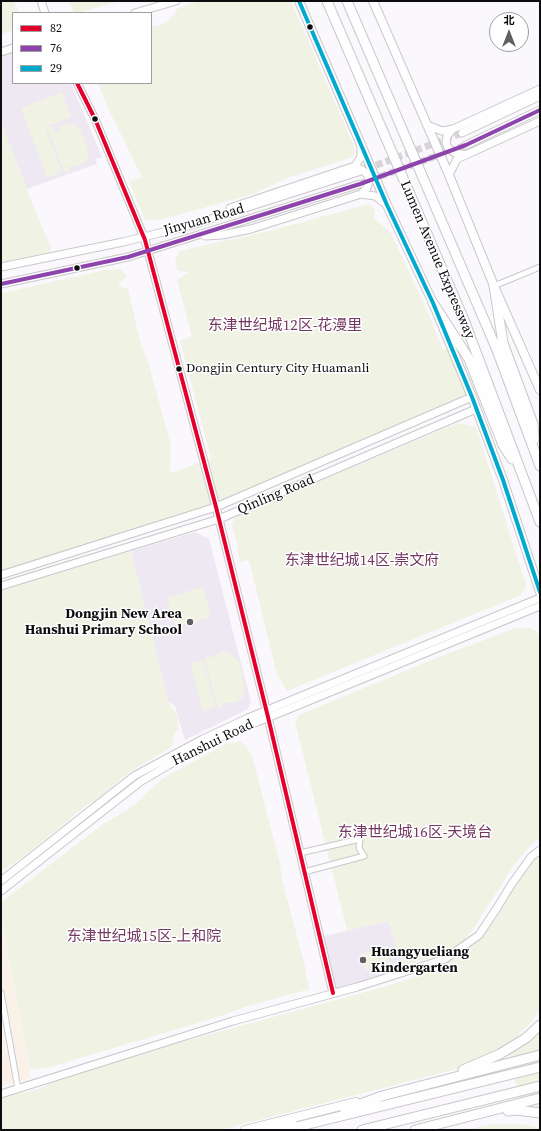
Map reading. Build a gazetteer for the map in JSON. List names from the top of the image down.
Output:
{
  "streets": {
    "highway": ["Lumen Avenue Expressway"],
    "street": ["Jinyuan Road", "Qinling Road", "Hanshui Road"]
  },
  "districts": [
    "东津世纪城12区-花漫里",
    "东津世纪城14区-崇文府",
    "东津世纪城16区-天境台",
    "东津世纪城15区-上和院"
  ],
  "places": ["Dongjin Century City Huamanli", "Dongjin New Area Hanshui Primary School", "Huangyueliang Kindergarten"],
  "lines": ["transit line 29", "transit line 82", "transit line 76"],
  "legend": ["82", "76", "29"],
  "north": "top"
}
